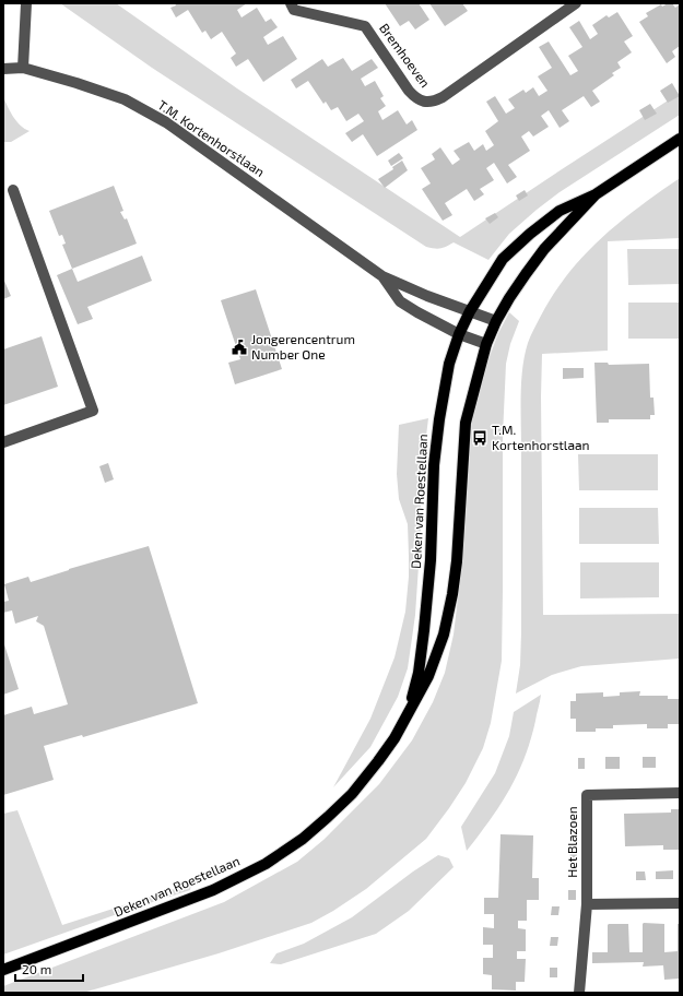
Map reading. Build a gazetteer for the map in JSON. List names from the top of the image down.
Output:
{
  "streets": {
    "main road": ["Deken van Roestellaan"],
    "street": ["Bremhoeven", "T.M. Kortenhorstlaan", "Het Blazoen"]
  },
  "crossings": [
    ["T.M. Kortenhorstlaan", "Deken van Roestellaan"]
  ],
  "places": {
    "public building": ["Jongerencentrum Number One"],
    "bus stop": ["T.M. Kortenhorstlaan"]
  },
  "scale_bar": "20 m"
}
